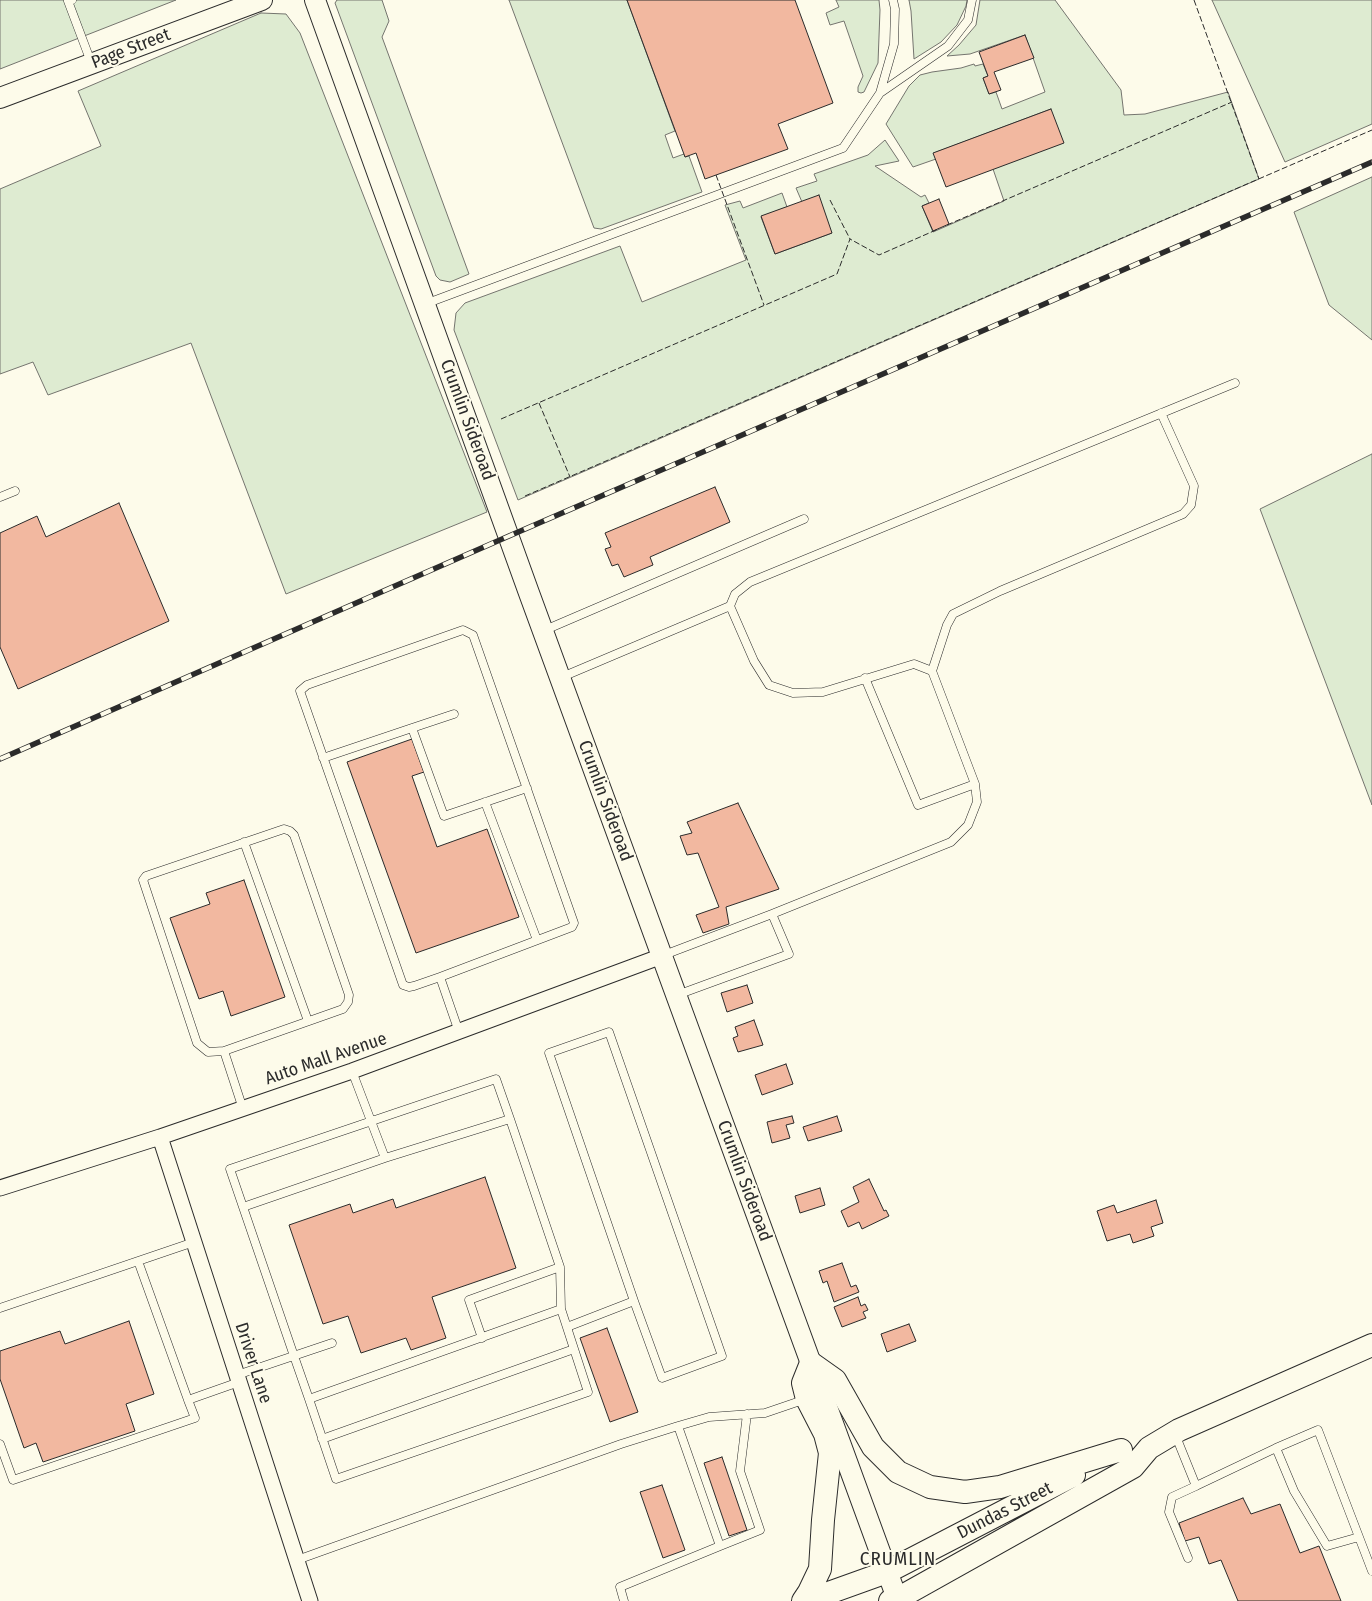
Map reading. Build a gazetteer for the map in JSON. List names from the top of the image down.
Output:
{
  "streets": {
    "main road": ["Dundas Street"],
    "street": [
      "Page Street",
      "Crumlin Sideroad",
      "Auto Mall Avenue",
      "Driver Lane"
    ]
  },
  "crossings": [
    ["Crumlin Sideroad", "Auto Mall Avenue"],
    ["Crumlin Sideroad", "Dundas Street"],
    ["Auto Mall Avenue", "Driver Lane"]
  ],
  "districts": ["CRUMLIN"]
}
